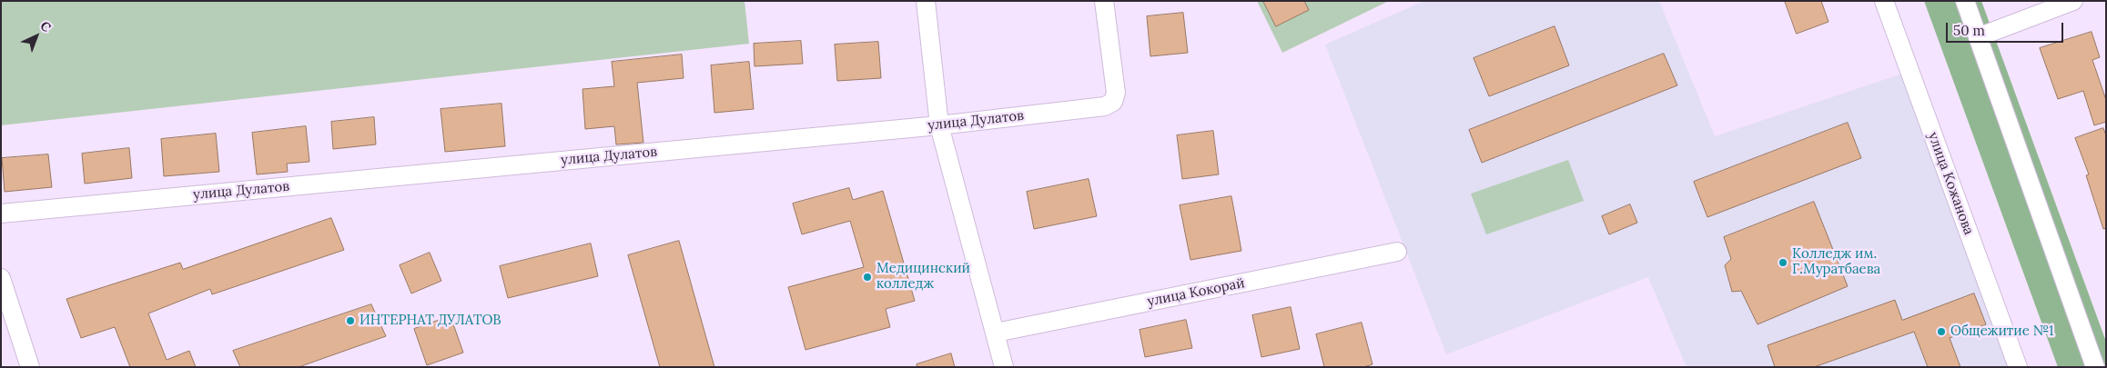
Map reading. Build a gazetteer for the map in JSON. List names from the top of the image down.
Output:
{
  "streets": {
    "street": ["улица Дулатов", "улица Кожанова", "улица Кокорай"]
  },
  "places": [
    "Колледж им. Г.Муратбаева",
    "Медицинский колледж",
    "ИНТЕРНАТ ДУЛАТОВ",
    "Общежитие №1"
  ],
  "scale_bar": "50 m",
  "north": "top right"
}
